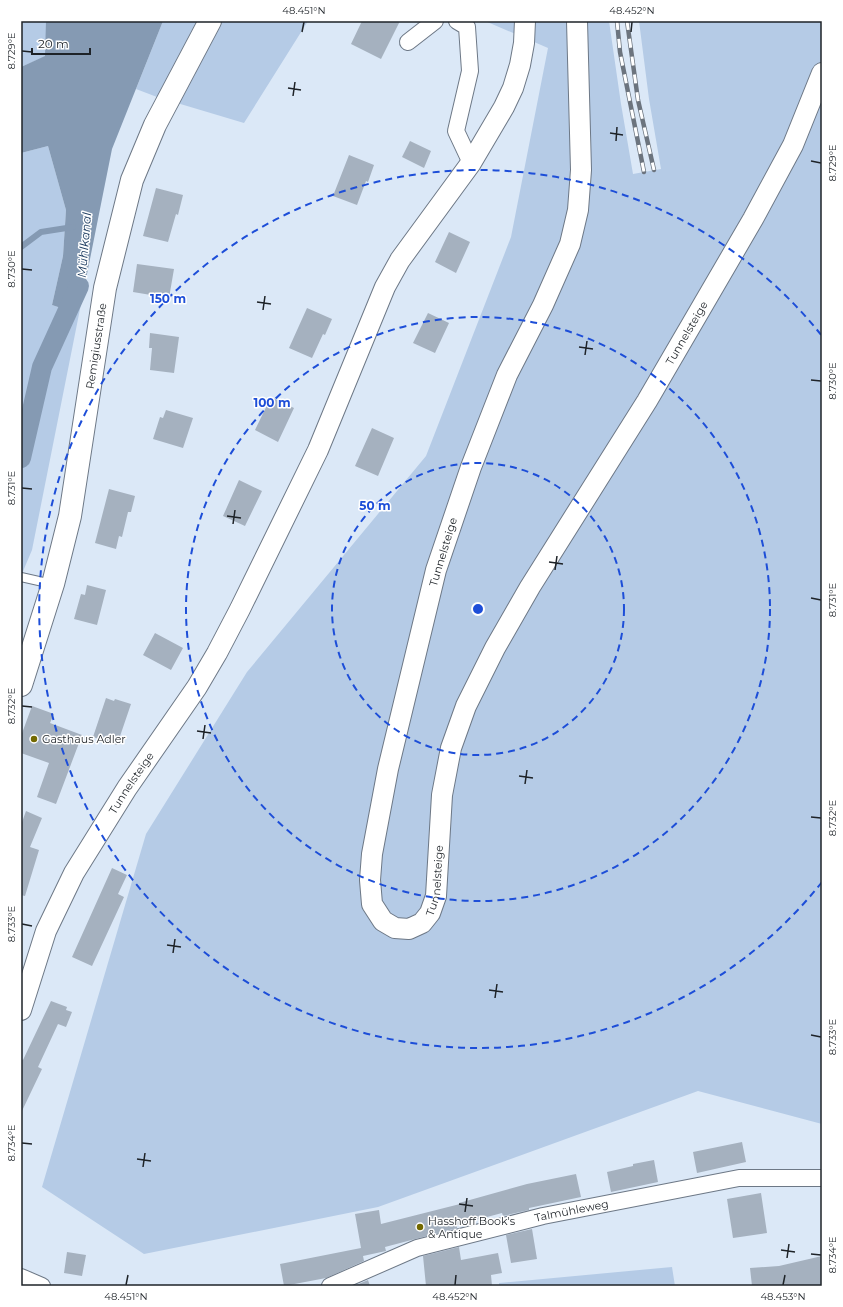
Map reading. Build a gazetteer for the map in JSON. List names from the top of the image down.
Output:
{
  "streets": {
    "main road": ["Remigiusstraße"],
    "street": ["Tunnelsteige", "Talmühleweg"]
  },
  "water": ["Mühlkanal"],
  "places": ["Gasthaus Adler", "Hasshoff Book's & Antique"],
  "scale_bar": "20 m",
  "coordinates": [
    "48.451°N",
    "48.452°N",
    "8.729°E",
    "8.730°E",
    "8.731°E",
    "8.732°E",
    "8.733°E",
    "8.734°E",
    "48.453°N"
  ],
  "rings": ["150 m", "100 m", "50 m"]
}
